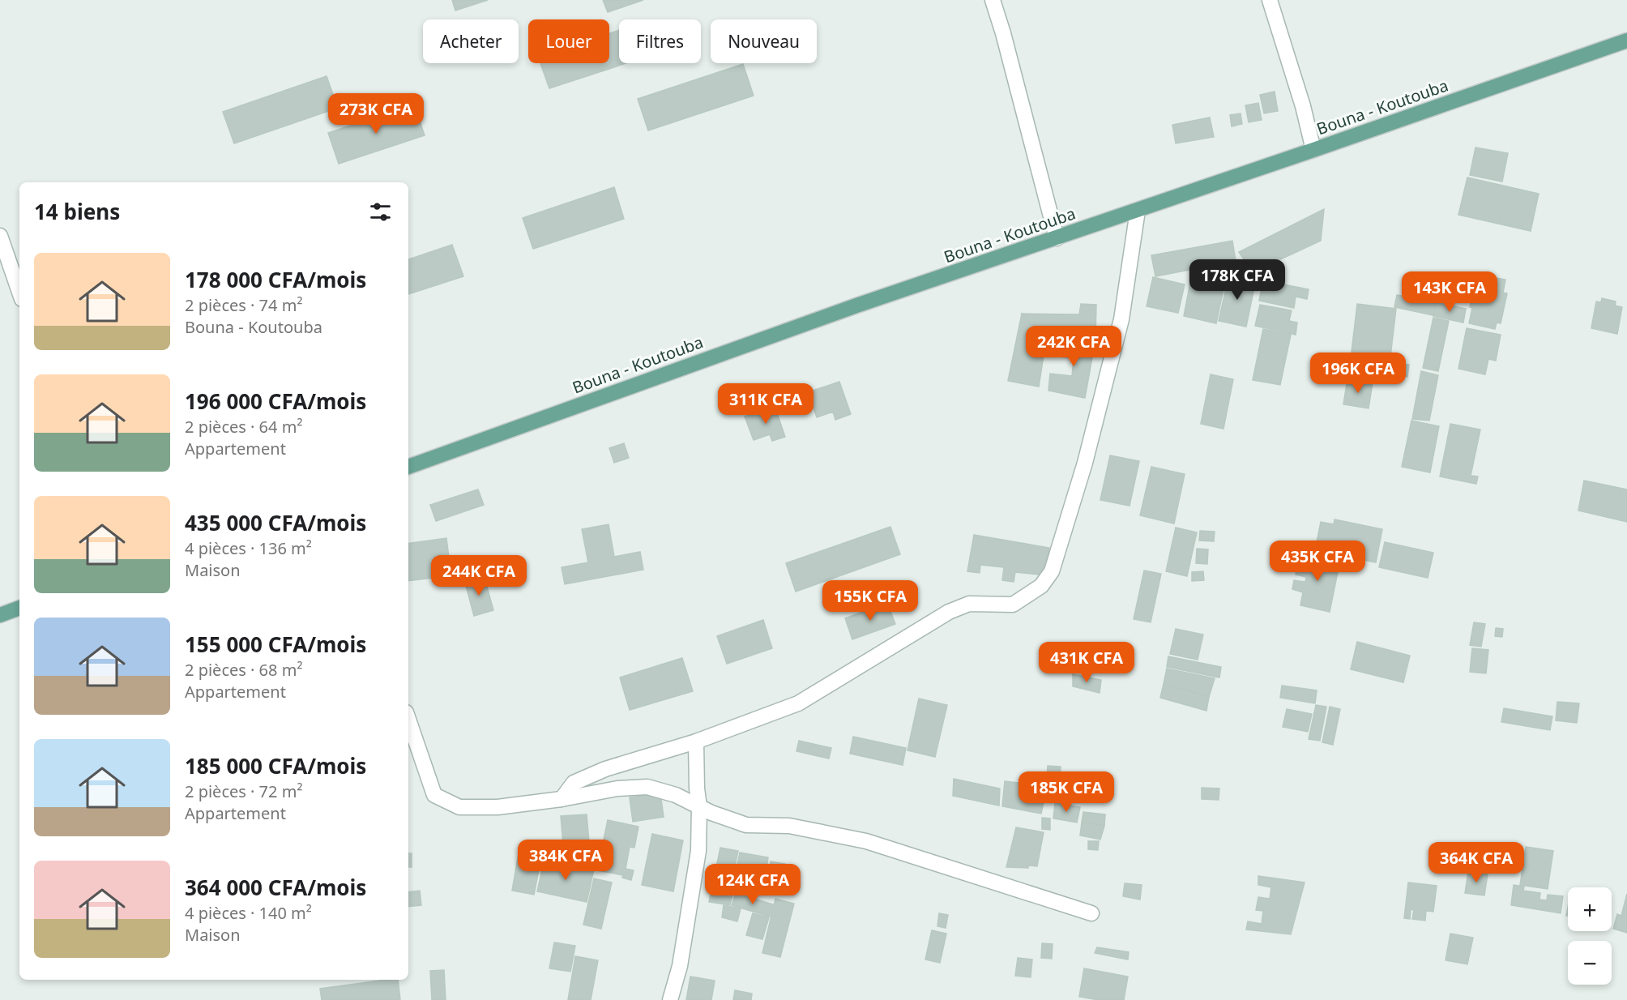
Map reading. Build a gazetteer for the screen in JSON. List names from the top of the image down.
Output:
{
  "streets": {
    "main road": ["Bouna - Koutouba"]
  },
  "page": {
    "chip": [
      "Acheter",
      "Louer",
      "Filtres",
      "Nouveau"
    ],
    "price": [
      "273K CFA",
      "178K CFA",
      "143K CFA",
      "242K CFA",
      "196K CFA",
      "311K CFA",
      "435K CFA",
      "244K CFA",
      "155K CFA",
      "431K CFA",
      "185K CFA",
      "384K CFA",
      "364K CFA",
      "124K CFA"
    ],
    "heading": "14 biens",
    "list": [
      {
        "name": "178 000 CFA/mois",
        "note": "2 pièces · 74 m² · Bouna - Koutouba"
      },
      {
        "name": "196 000 CFA/mois",
        "note": "2 pièces · 64 m² · Appartement"
      },
      {
        "name": "435 000 CFA/mois",
        "note": "4 pièces · 136 m² · Maison"
      },
      {
        "name": "155 000 CFA/mois",
        "note": "2 pièces · 68 m² · Appartement"
      },
      {
        "name": "185 000 CFA/mois",
        "note": "2 pièces · 72 m² · Appartement"
      },
      {
        "name": "364 000 CFA/mois",
        "note": "4 pièces · 140 m² · Maison"
      }
    ],
    "map_buttons": ["+", "−"]
  }
}
